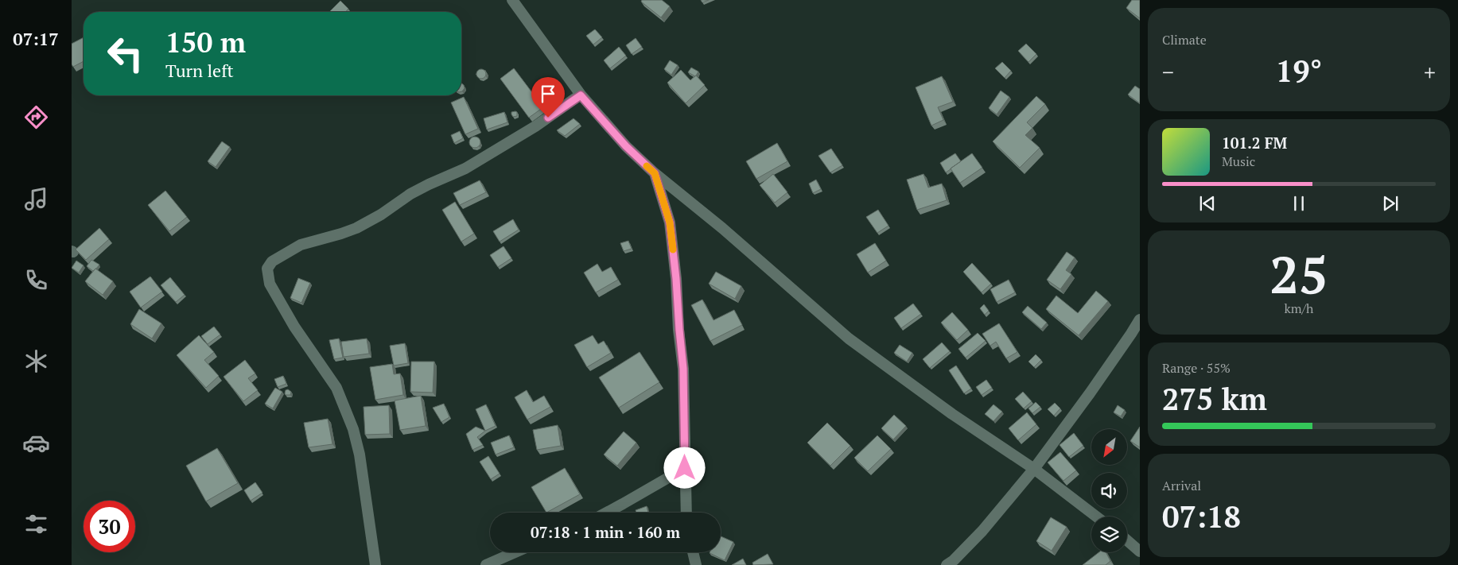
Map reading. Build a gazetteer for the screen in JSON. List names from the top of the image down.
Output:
{
  "north": "bottom left",
  "page": {
    "tabs": "07:17",
    "tile": [
      "Climate",
      ["25", "km/h"],
      ["Range · 55%", "275 km"],
      ["Arrival", "07:18"]
    ],
    "turn": ["150 m", "Turn left"],
    "heat": ["−", "19°", "+"],
    "song": ["101.2 FM", "Music"],
    "limit": "30",
    "trip": "07:18 · 1 min · 160 m"
  }
}
